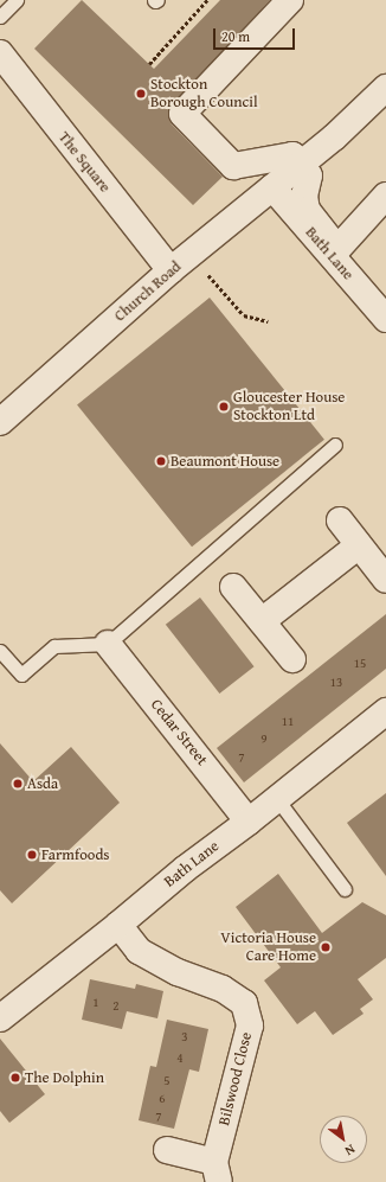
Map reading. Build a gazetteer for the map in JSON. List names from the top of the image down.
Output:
{
  "streets": {
    "street": [
      "The Square",
      "Bath Lane",
      "Church Road",
      "Cedar Street",
      "Bilswood Close"
    ]
  },
  "crossings": [
    ["The Square", "Church Road"],
    ["Bath Lane", "Church Road"],
    ["Bath Lane", "Cedar Street"],
    ["Bath Lane", "Bilswood Close"]
  ],
  "places": [
    "Stockton Borough Council",
    "Gloucester House Stockton Ltd",
    "Beaumont House",
    "Asda",
    "Farmfoods",
    "Victoria House Care Home",
    "The Dolphin"
  ],
  "house_numbers": [
    "15",
    "13",
    "11",
    "9",
    "7",
    "1",
    "2",
    "3",
    "4",
    "5",
    "6",
    "7"
  ],
  "scale_bar": "20 m",
  "north": "bottom right"
}
